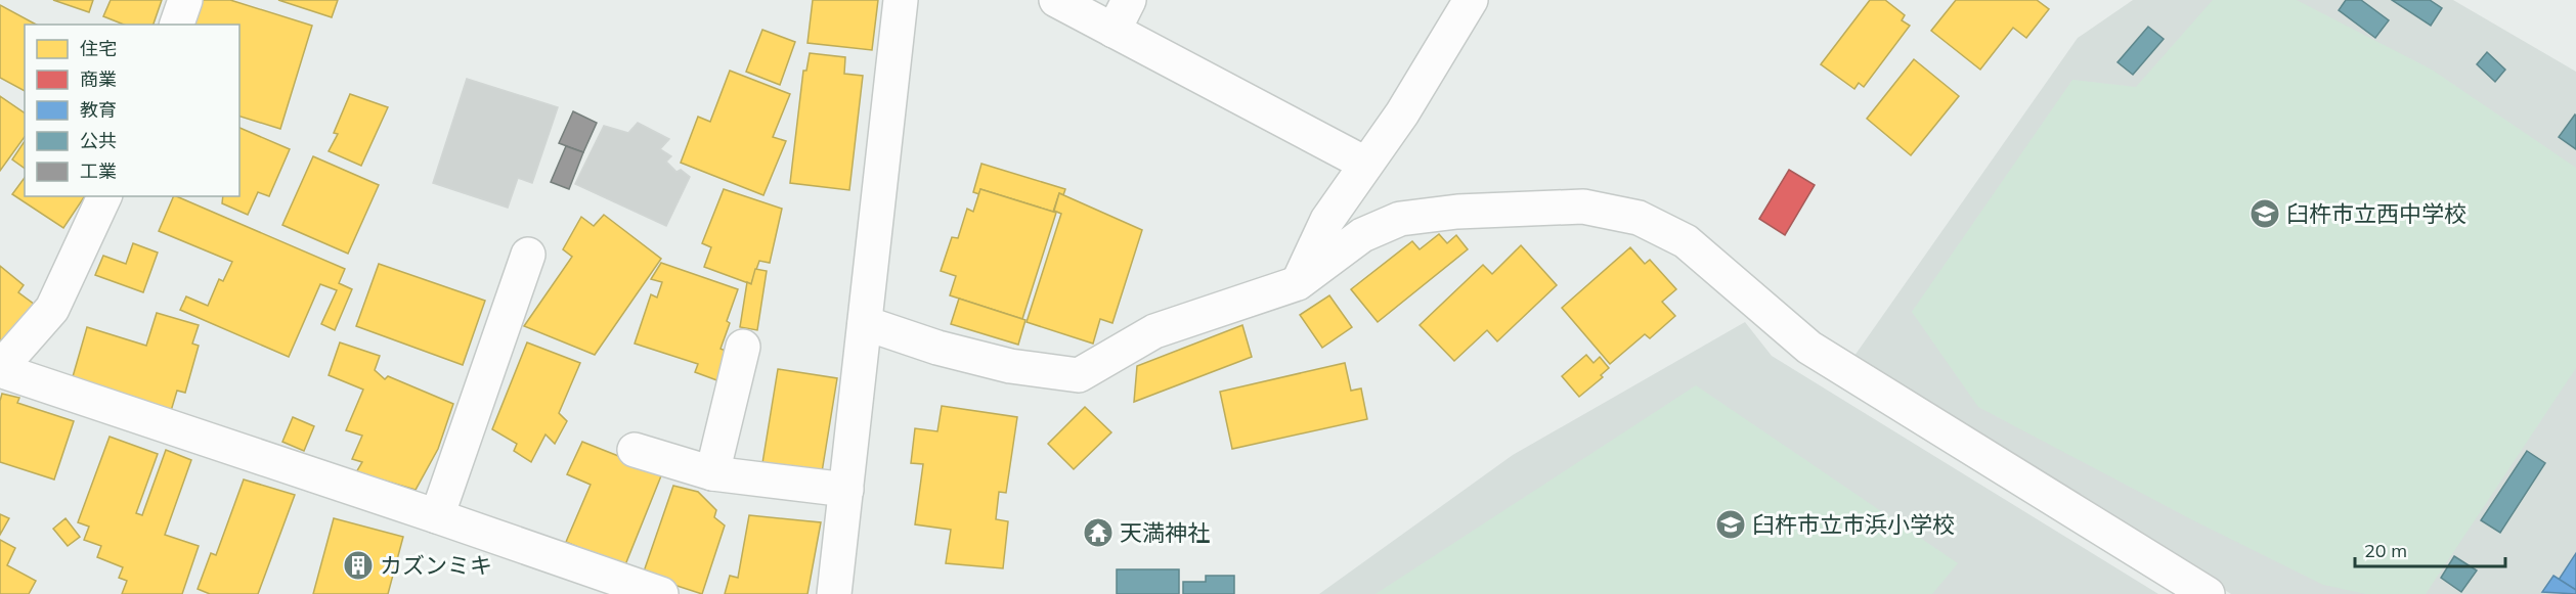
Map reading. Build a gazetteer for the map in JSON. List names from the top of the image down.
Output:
{
  "places": {
    "school or university": ["臼杵市立西中学校", "臼杵市立市浜小学校"],
    "temple": ["天満神社"],
    "building": ["カズンミキ"]
  },
  "legend": [
    "住宅",
    "商業",
    "教育",
    "公共",
    "工業"
  ],
  "scale_bar": "20 m"
}
